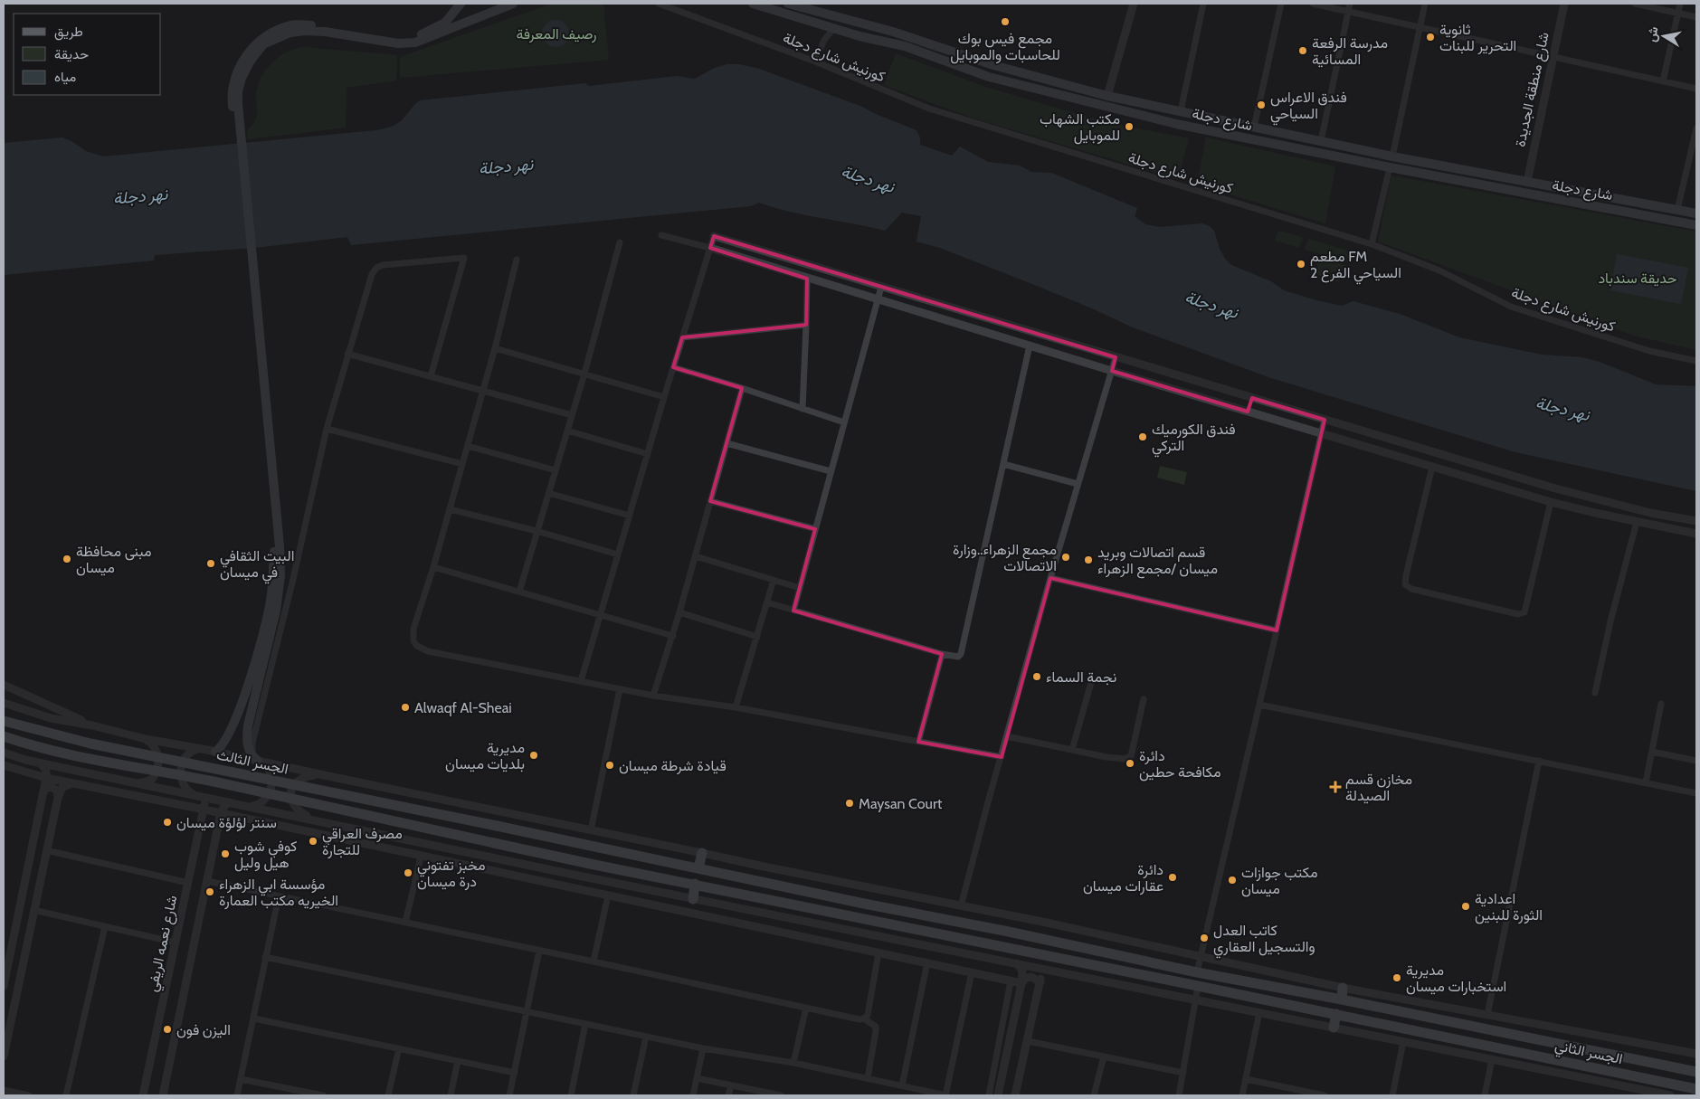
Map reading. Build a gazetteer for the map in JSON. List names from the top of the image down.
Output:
{
  "streets": {
    "main road": ["شارع دجلة", "الجسر الثالث", "الجسر الثاني"],
    "street": ["كورنيش شارع دجلة", "شارع منطقة الجديدة", "شارع نعمه الريفي"]
  },
  "crossings": [
    ["شارع منطقة الجديدة", "شارع دجلة"],
    ["الجسر الثالث", "الجسر الثاني"]
  ],
  "water": ["نهر دجلة"],
  "parks": ["رصيف المعرفة", "حديقة سندباد"],
  "places": {
    "other": [
      "مجمع فيس بوك للحاسبات والموبايل",
      "ثانوية التحرير للبنات",
      "مدرسة الرفعة المسائية",
      "فندق الاعراس السياحي",
      "مكتب الشهاب للموبايل",
      "مطعم FM السياحي الفرع 2",
      "فندق الكورميك التركي",
      "مجمع الزهراء..وزارة الاتصالات",
      "مبنى محافظة ميسان",
      "قسم اتصالات وبريد ميسان /مجمع الزهراء",
      "البيت الثقافي في ميسان",
      "نجمة السماء",
      "Alwaqf Al-Sheai",
      "مديرية بلديات ميسان",
      "دائرة مكافحة حطين",
      "قيادة شرطة ميسان",
      "Maysan Court",
      "سنتر لؤلؤة ميسان",
      "مصرف العراقي للتجارة",
      "كوفي شوب هيل وليل",
      "مخبز تفتوني درة ميسان",
      "دائرة عقارات ميسان",
      "مكتب جوازات ميسان",
      "مؤسسة ابي الزهراء الخيريه مكتب العمارة",
      "اعدادية الثورة للبنين",
      "كاتب العدل والتسجيل العقاري",
      "مديرية استخبارات ميسان",
      "اليزن فون"
    ],
    "health": ["مخازن قسم الصيدلة"]
  },
  "legend": ["طريق", "حديقة", "مياه"],
  "north": "left"
}
